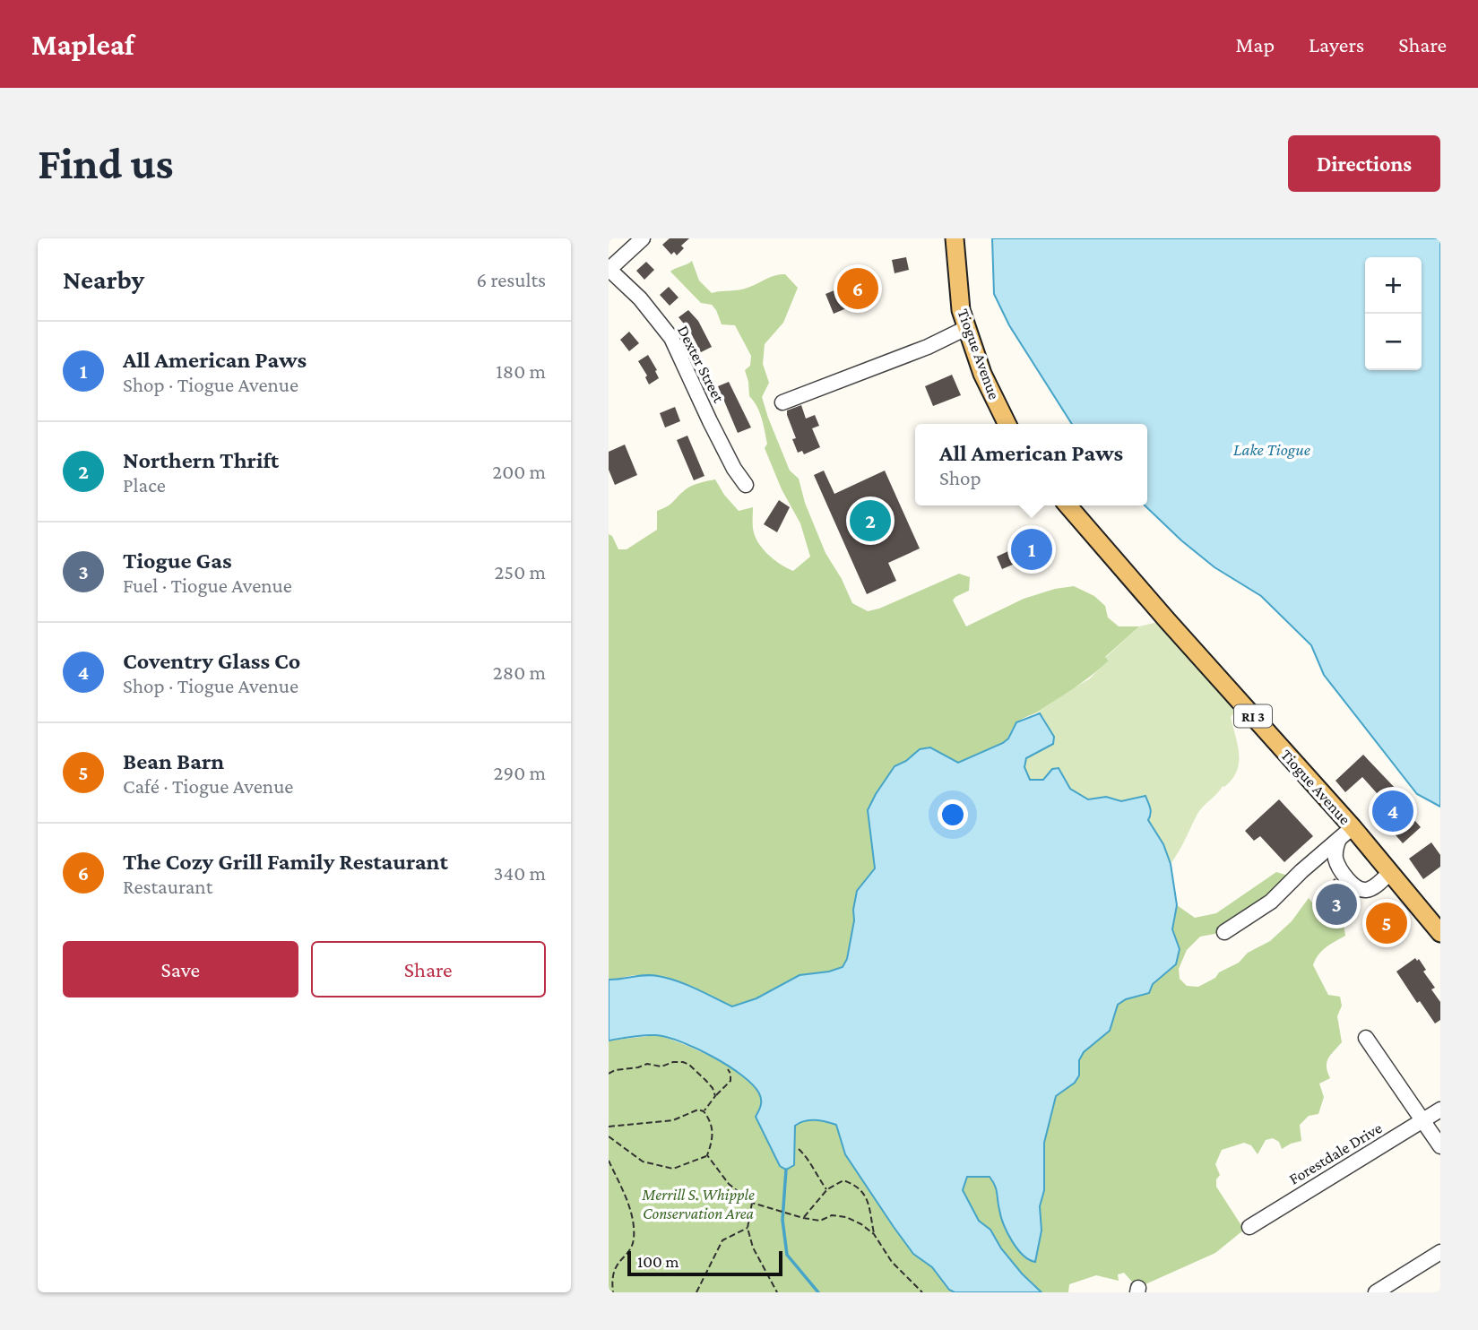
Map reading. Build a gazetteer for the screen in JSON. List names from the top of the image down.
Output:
{
  "streets": {
    "main road": ["Tiogue Avenue", "RI 3"],
    "street": ["Dexter Street", "Forestdale Drive"]
  },
  "water": ["Lake Tiogue"],
  "parks": ["Merrill S. Whipple Conservation Area"],
  "scale_bar": "100 m",
  "page": {
    "header": "Mapleaf",
    "nav": ["Map", "Layers", "Share"],
    "buttons": [
      "Directions",
      ["Save", "Share"]
    ],
    "title": "Find us",
    "heading": ["Nearby", "6 results"],
    "map_buttons": ["+", "−"],
    "pins": [
      "6",
      "2",
      "1",
      "4",
      "3",
      "5"
    ],
    "list": [
      {
        "mark": "1",
        "name": "All American Paws",
        "note": "Shop · Tiogue Avenue",
        "value": "180 m"
      },
      {
        "mark": "2",
        "name": "Northern Thrift",
        "note": "Place",
        "value": "200 m"
      },
      {
        "mark": "3",
        "name": "Tiogue Gas",
        "note": "Fuel · Tiogue Avenue",
        "value": "250 m"
      },
      {
        "mark": "4",
        "name": "Coventry Glass Co",
        "note": "Shop · Tiogue Avenue",
        "value": "280 m"
      },
      {
        "mark": "5",
        "name": "Bean Barn",
        "note": "Café · Tiogue Avenue",
        "value": "290 m"
      },
      {
        "mark": "6",
        "name": "The Cozy Grill Family Restaurant",
        "note": "Restaurant",
        "value": "340 m"
      }
    ],
    "popup": ["All American Paws", "Shop"],
    "scale": "100 m"
  }
}
